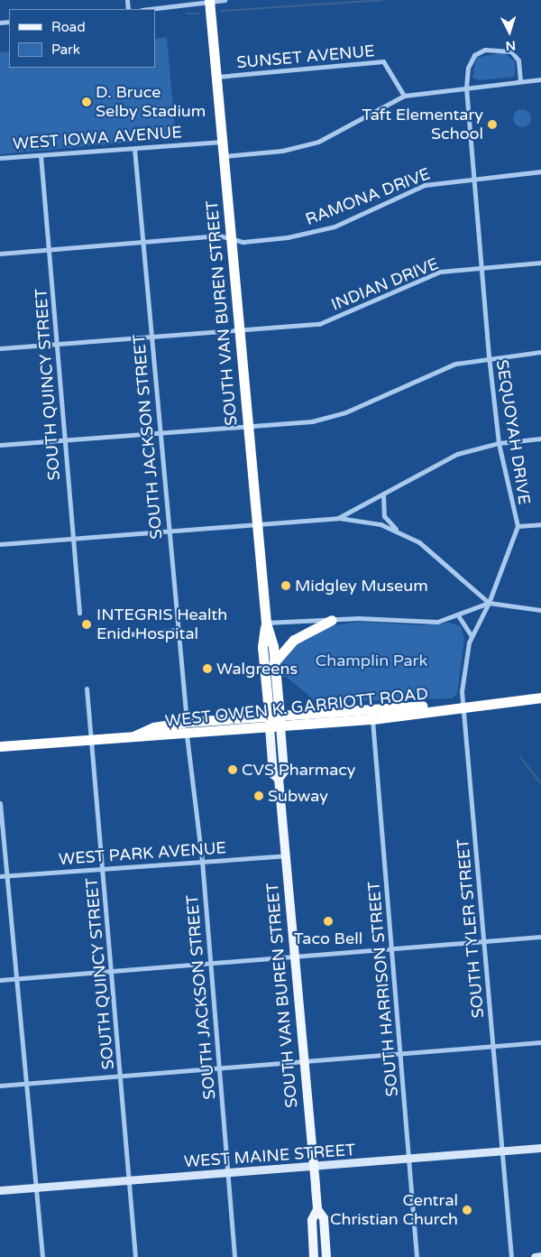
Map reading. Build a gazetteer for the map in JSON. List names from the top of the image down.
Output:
{
  "streets": {
    "highway": ["SOUTH VAN BUREN STREET", "WEST OWEN K. GARRIOTT ROAD"],
    "main road": ["WEST MAINE STREET"],
    "street": [
      "SUNSET AVENUE",
      "WEST IOWA AVENUE",
      "RAMONA DRIVE",
      "INDIAN DRIVE",
      "SOUTH QUINCY STREET",
      "SEQUOYAH DRIVE",
      "SOUTH JACKSON STREET",
      "WEST PARK AVENUE",
      "SOUTH TYLER STREET",
      "SOUTH HARRISON STREET"
    ]
  },
  "crossings": [
    ["SUNSET AVENUE", "SOUTH VAN BUREN STREET"],
    ["WEST IOWA AVENUE", "SOUTH VAN BUREN STREET"],
    ["WEST IOWA AVENUE", "SOUTH QUINCY STREET"],
    ["WEST IOWA AVENUE", "SOUTH JACKSON STREET"],
    ["RAMONA DRIVE", "SOUTH VAN BUREN STREET"],
    ["RAMONA DRIVE", "SOUTH QUINCY STREET"],
    ["RAMONA DRIVE", "SEQUOYAH DRIVE"],
    ["RAMONA DRIVE", "SOUTH JACKSON STREET"],
    ["INDIAN DRIVE", "SOUTH VAN BUREN STREET"],
    ["INDIAN DRIVE", "SOUTH QUINCY STREET"],
    ["INDIAN DRIVE", "SEQUOYAH DRIVE"],
    ["INDIAN DRIVE", "SOUTH JACKSON STREET"],
    ["SOUTH VAN BUREN STREET", "WEST OWEN K. GARRIOTT ROAD"],
    ["SOUTH VAN BUREN STREET", "WEST PARK AVENUE"],
    ["SOUTH VAN BUREN STREET", "WEST MAINE STREET"],
    ["SOUTH QUINCY STREET", "WEST OWEN K. GARRIOTT ROAD"],
    ["SOUTH QUINCY STREET", "WEST PARK AVENUE"],
    ["SOUTH QUINCY STREET", "WEST MAINE STREET"],
    ["SEQUOYAH DRIVE", "SOUTH TYLER STREET"],
    ["SOUTH JACKSON STREET", "WEST OWEN K. GARRIOTT ROAD"],
    ["SOUTH JACKSON STREET", "WEST PARK AVENUE"],
    ["SOUTH JACKSON STREET", "WEST MAINE STREET"],
    ["WEST OWEN K. GARRIOTT ROAD", "SOUTH TYLER STREET"],
    ["WEST OWEN K. GARRIOTT ROAD", "SOUTH HARRISON STREET"],
    ["SOUTH TYLER STREET", "WEST MAINE STREET"],
    ["SOUTH HARRISON STREET", "WEST MAINE STREET"]
  ],
  "parks": ["Champlin Park"],
  "places": [
    "D. Bruce Selby Stadium",
    "Taft Elementary School",
    "Midgley Museum",
    "INTEGRIS Health Enid Hospital",
    "Walgreens",
    "CVS Pharmacy",
    "Subway",
    "Taco Bell",
    "Central Christian Church"
  ],
  "legend": ["Road", "Park"],
  "north": "bottom"
}
